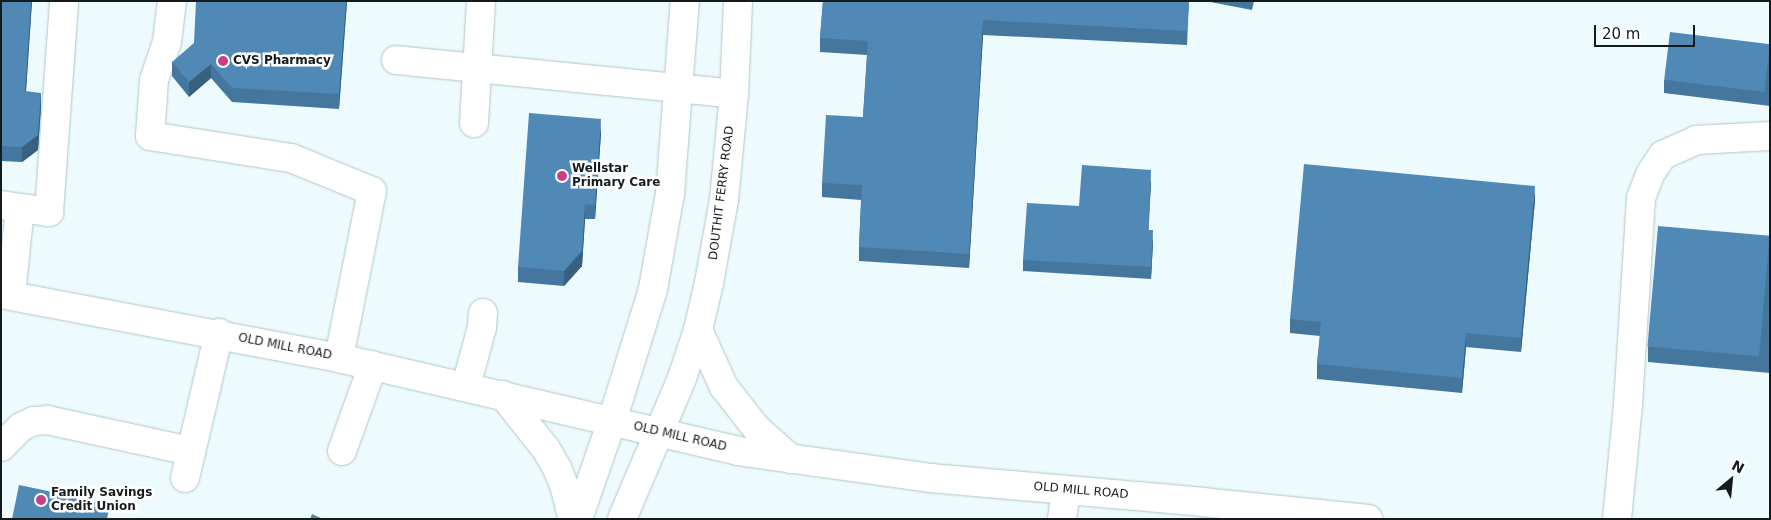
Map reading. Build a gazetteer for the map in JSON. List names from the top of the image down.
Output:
{
  "streets": {
    "street": ["DOUTHIT FERRY ROAD", "OLD MILL ROAD"]
  },
  "crossings": [
    ["DOUTHIT FERRY ROAD", "OLD MILL ROAD"]
  ],
  "places": ["CVS Pharmacy", "Wellstar Primary Care", "Family Savings Credit Union"],
  "scale_bar": "20 m",
  "north": "top right"
}
